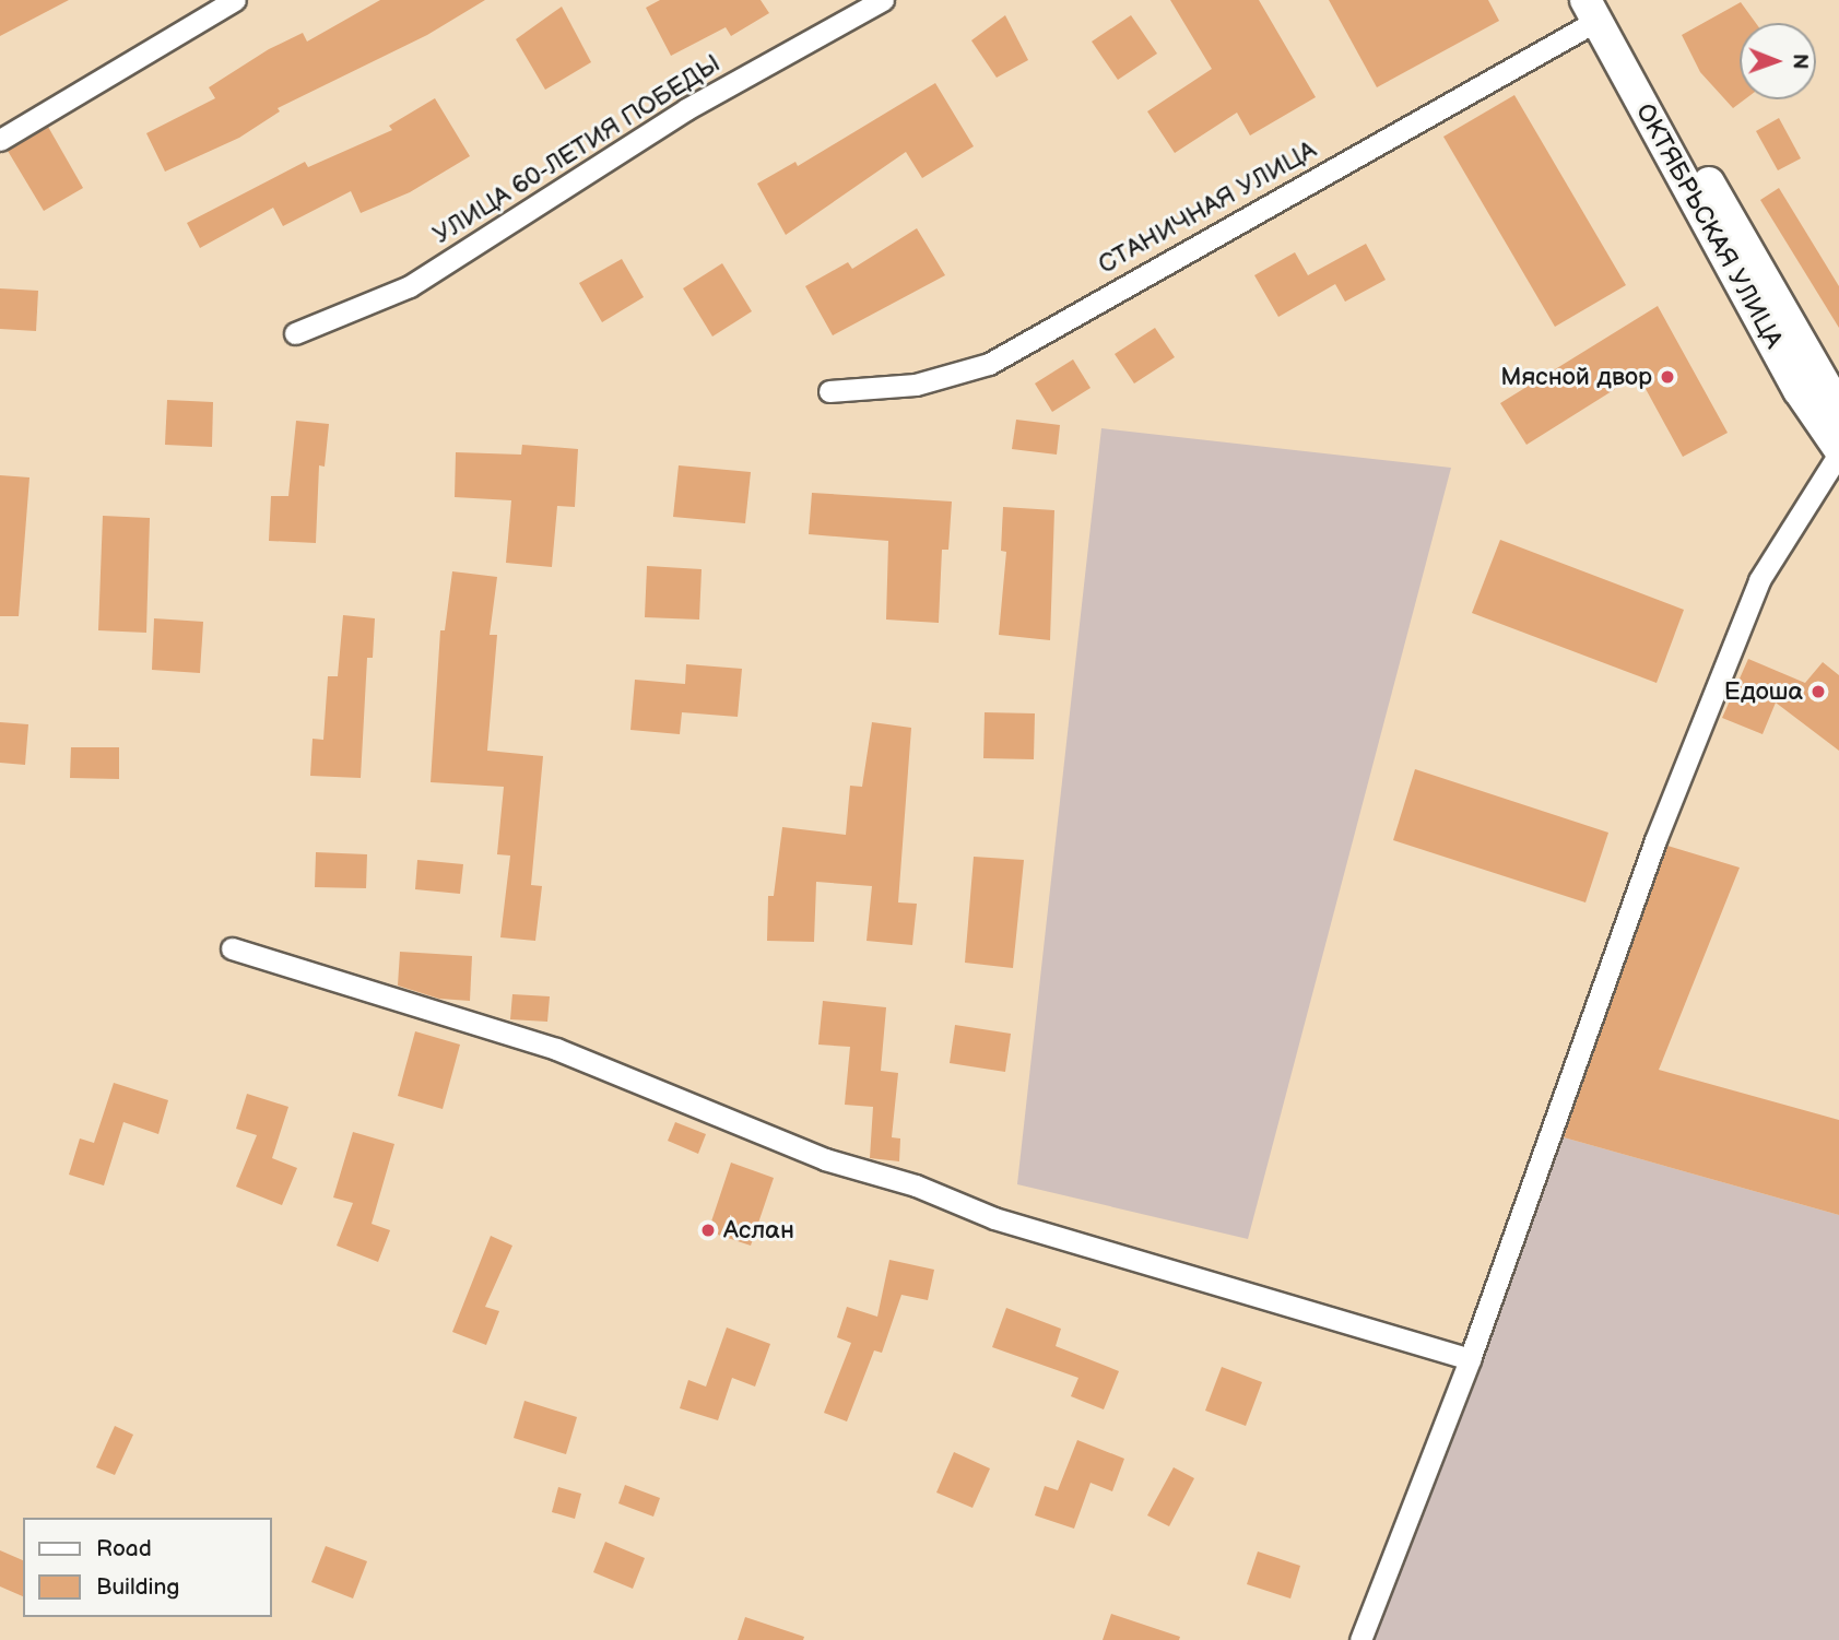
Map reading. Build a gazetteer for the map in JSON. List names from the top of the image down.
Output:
{
  "streets": {
    "main road": ["ОКТЯБРЬСКАЯ УЛИЦА"],
    "street": ["УЛИЦА 60-ЛЕТИЯ ПОБЕДЫ", "СТАНИЧНАЯ УЛИЦА"]
  },
  "crossings": [
    ["СТАНИЧНАЯ УЛИЦА", "ОКТЯБРЬСКАЯ УЛИЦА"]
  ],
  "places": ["Мясной двор", "Едоша", "Аслан"],
  "legend": ["Road", "Building"],
  "north": "right"
}
